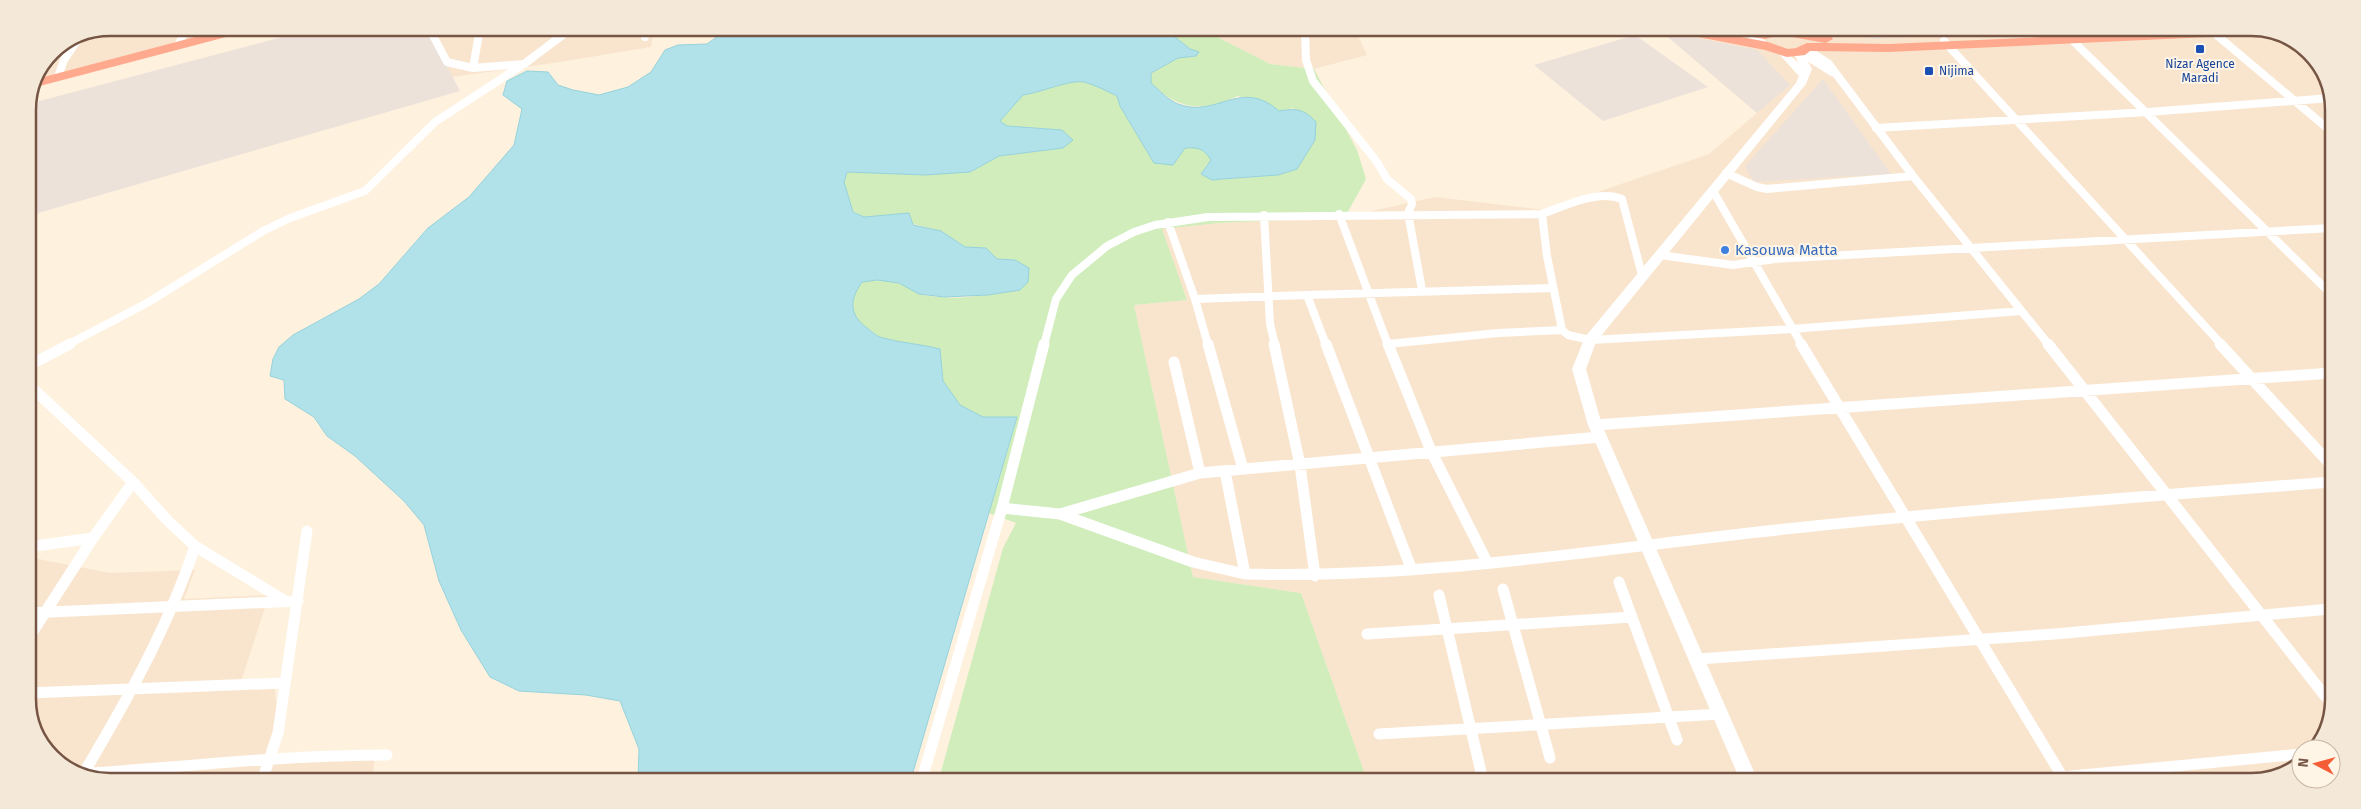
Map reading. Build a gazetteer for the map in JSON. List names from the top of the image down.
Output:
{
  "places": {
    "transit": ["Nizar Agence Maradi", "Nijima"],
    "other": ["Kasouwa Matta"]
  },
  "north": "left"
}
